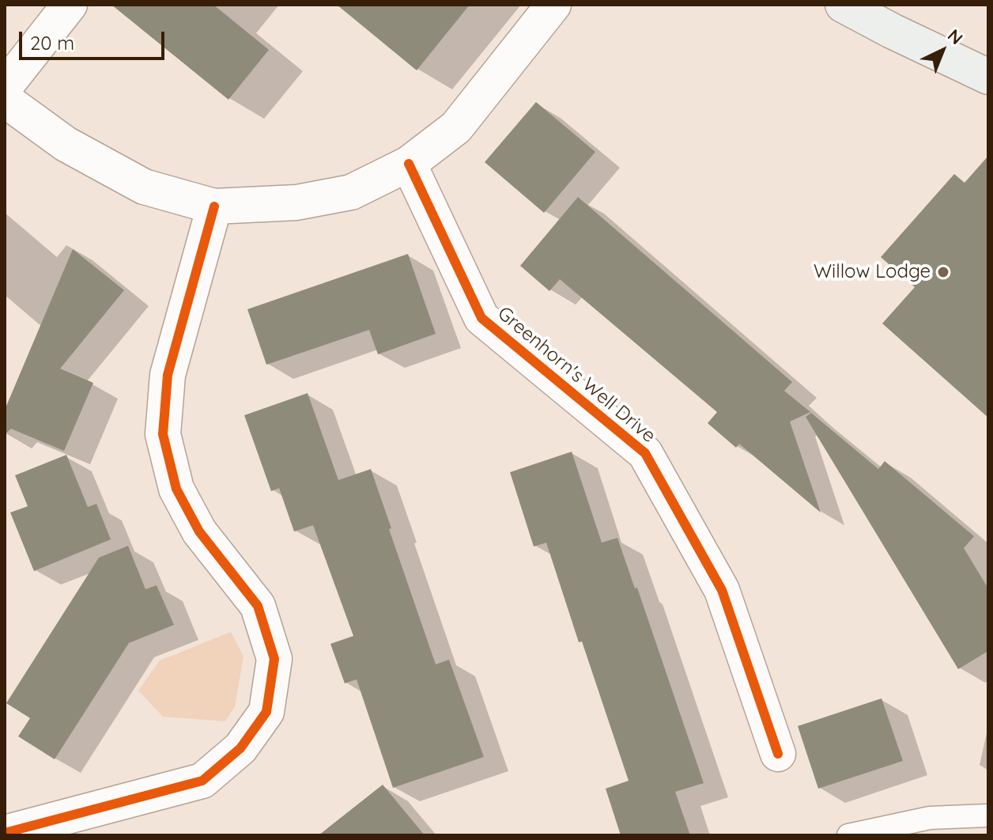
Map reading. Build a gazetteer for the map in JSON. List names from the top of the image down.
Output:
{
  "streets": {
    "street": ["Greenhorn's Well Drive"]
  },
  "places": ["Willow Lodge"],
  "scale_bar": "20 m",
  "north": "top right"
}
